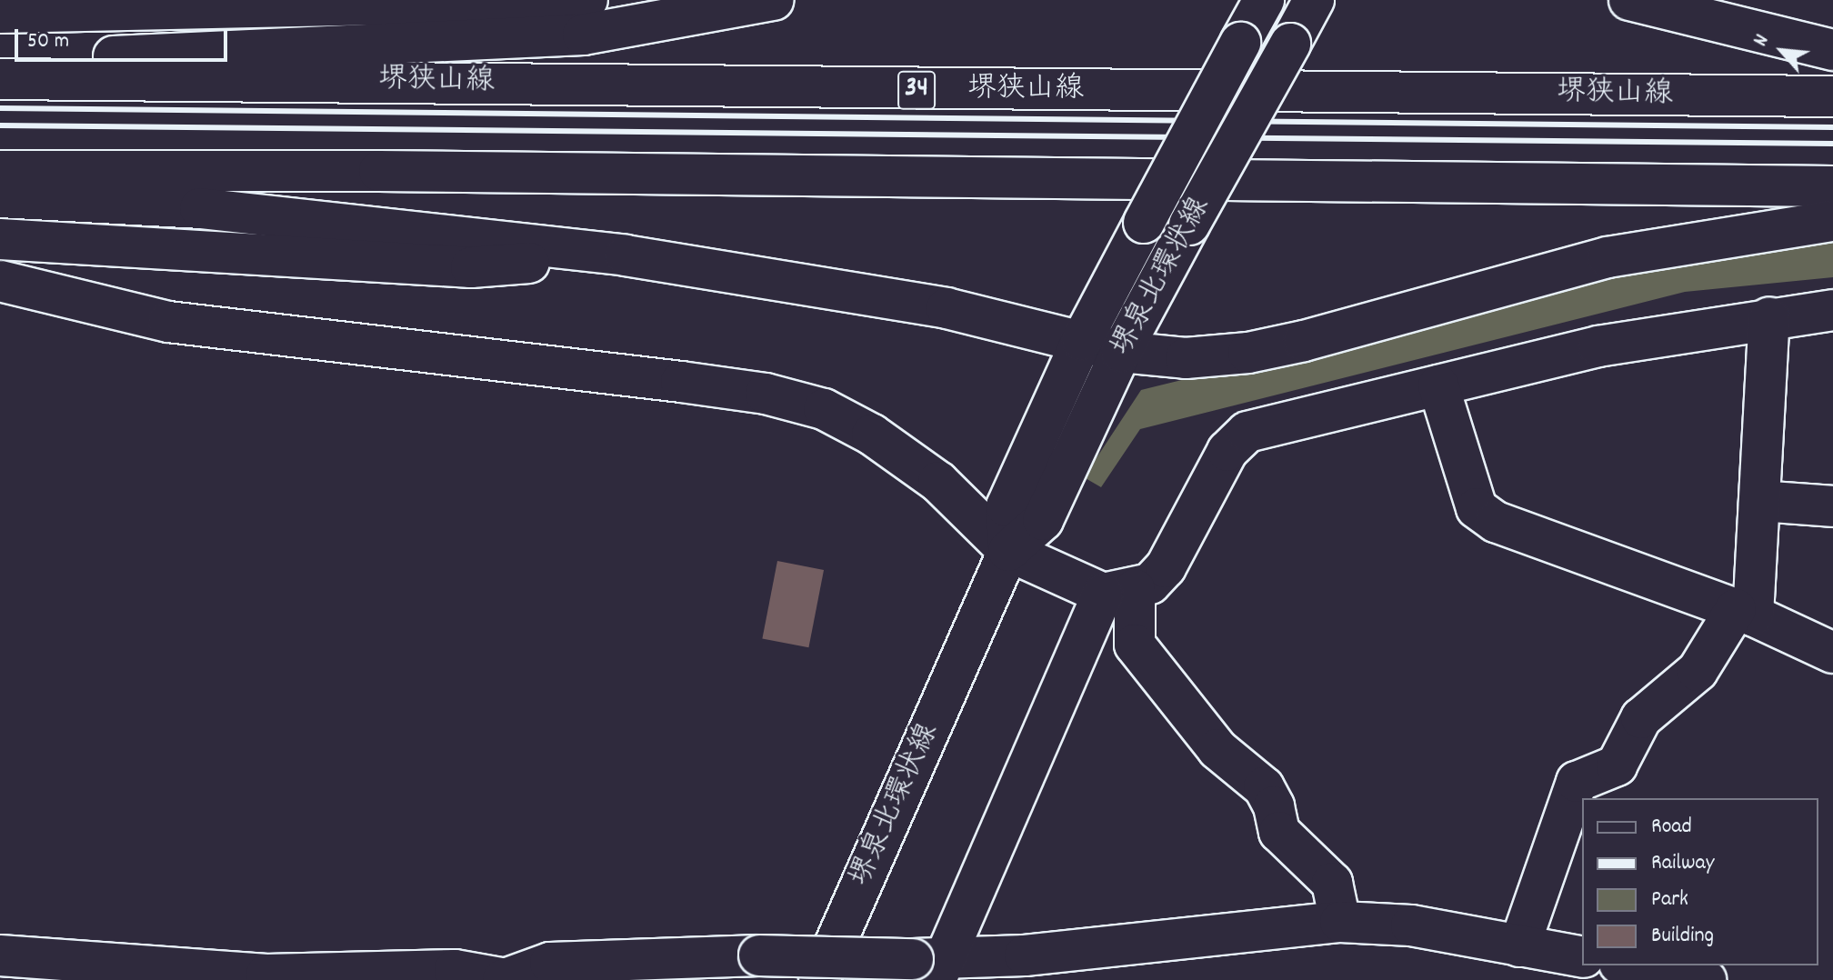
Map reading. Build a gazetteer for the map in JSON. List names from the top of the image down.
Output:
{
  "streets": {
    "main road": ["堺狭山線", "34", "堺泉北環状線"]
  },
  "legend": [
    "Road",
    "Railway",
    "Park",
    "Building"
  ],
  "scale_bar": "50 m",
  "north": "top left"
}
